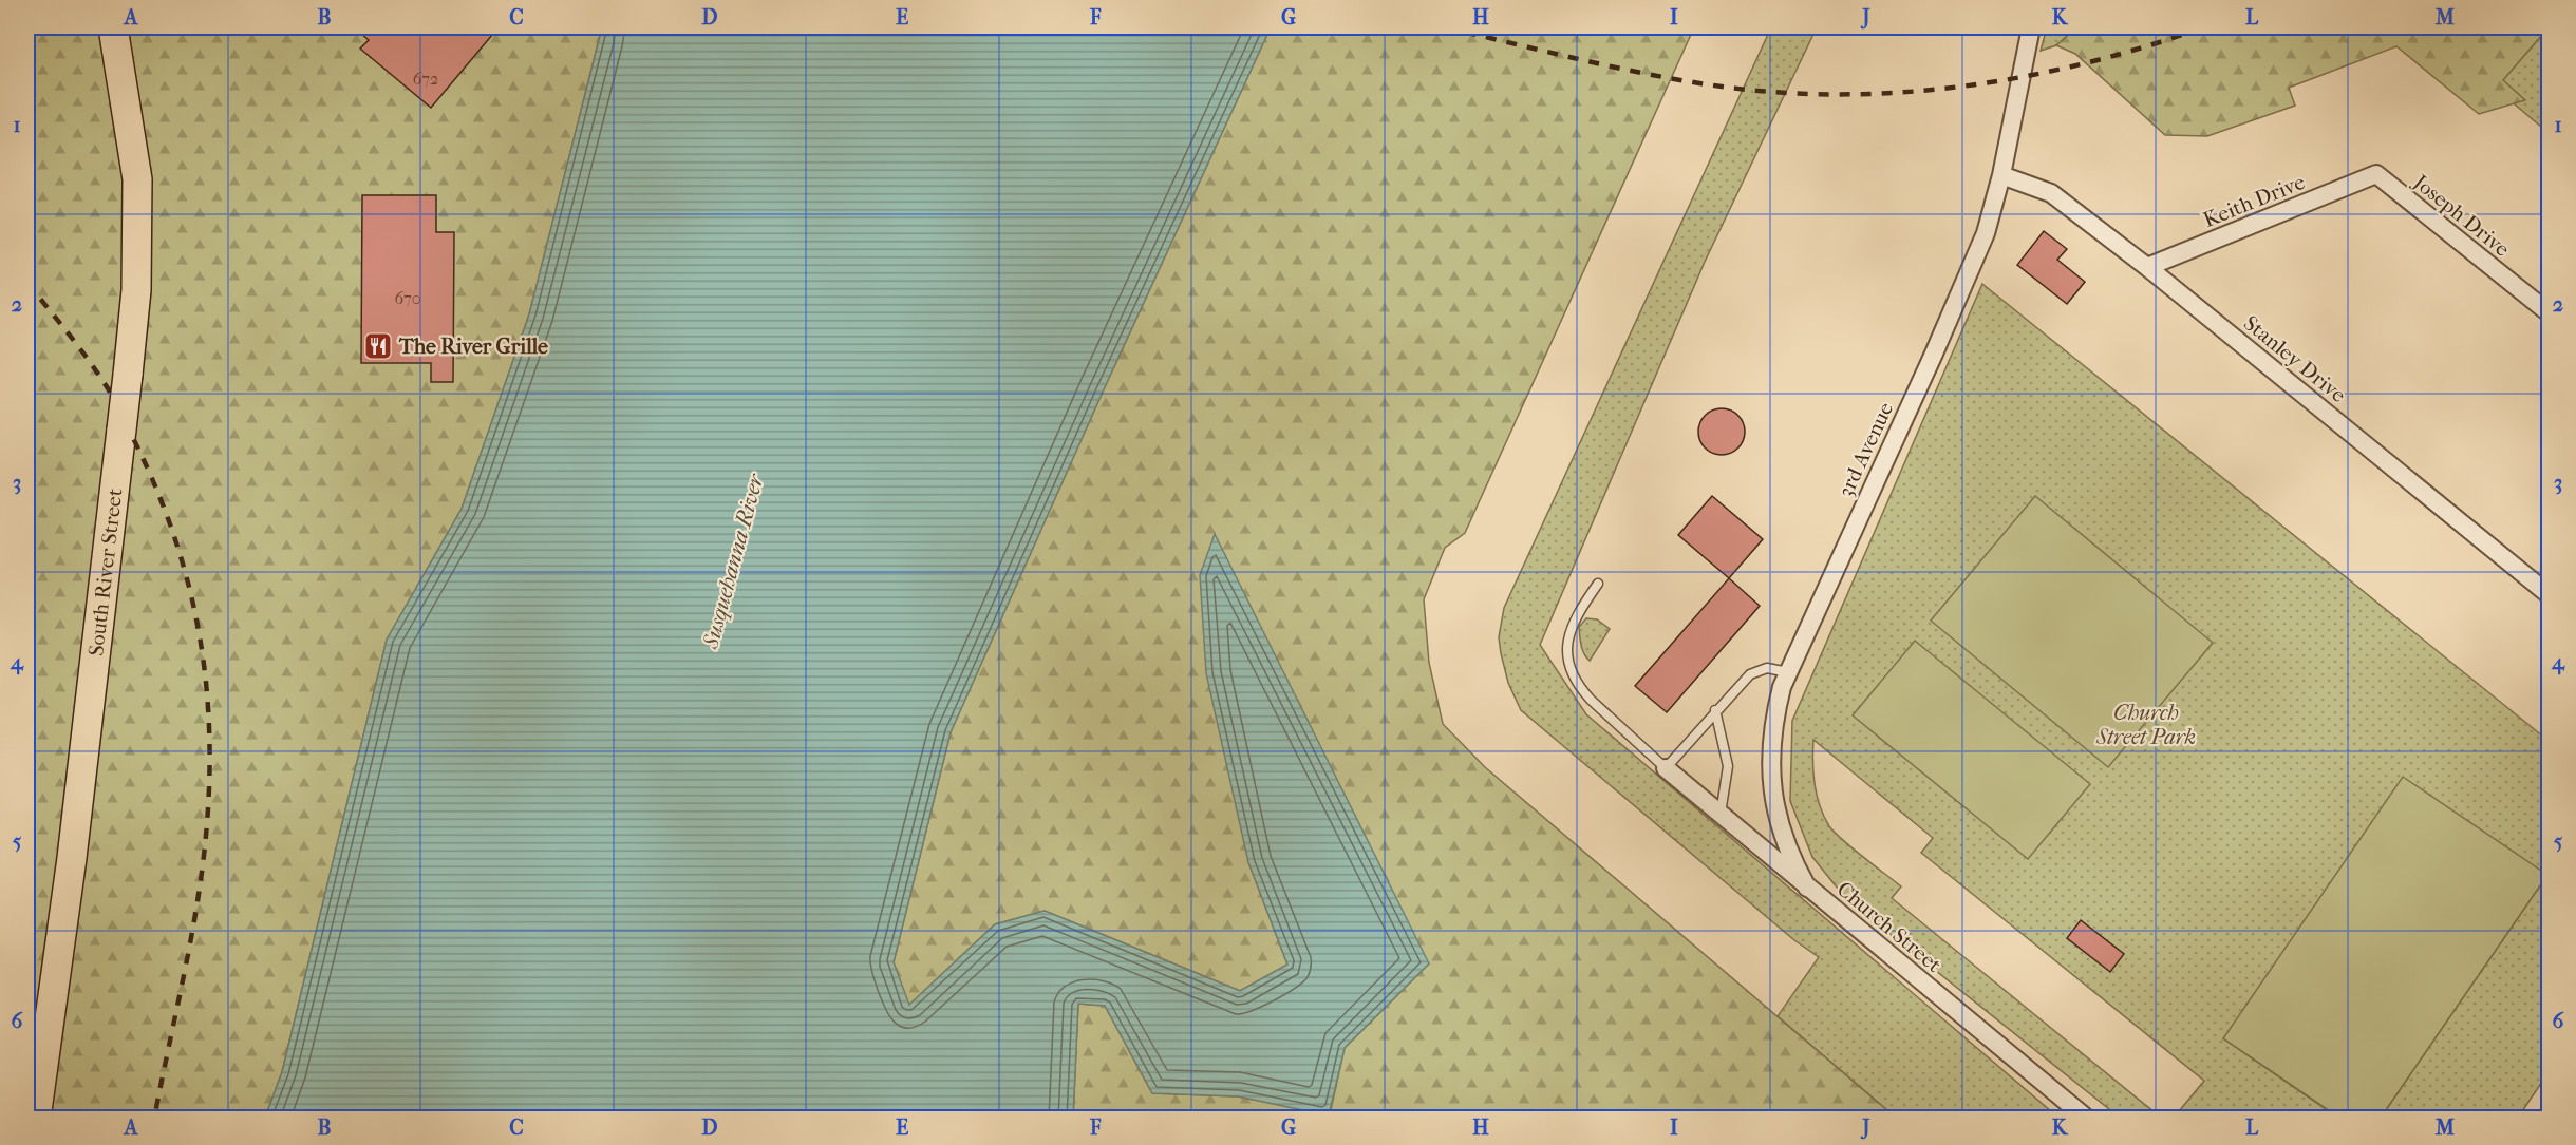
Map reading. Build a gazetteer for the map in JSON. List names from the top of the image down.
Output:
{
  "streets": {
    "main road": ["South River Street"],
    "street": [
      "Keith Drive",
      "Joseph Drive",
      "Stanley Drive",
      "3rd Avenue",
      "Church Street"
    ]
  },
  "crossings": [
    ["Keith Drive", "Joseph Drive"],
    ["Keith Drive", "Stanley Drive"],
    ["Stanley Drive", "3rd Avenue"],
    ["3rd Avenue", "Church Street"]
  ],
  "water": ["Susquehanna River"],
  "parks": ["Church Street Park"],
  "places": {
    "restaurant": ["The River Grille"]
  },
  "house_numbers": ["672", "670"],
  "grid": {
    "columns": [
      "A",
      "B",
      "C",
      "D",
      "E",
      "F",
      "G",
      "H",
      "I",
      "J",
      "K",
      "L",
      "M"
    ],
    "rows": [
      "1",
      "2",
      "3",
      "4",
      "5",
      "6"
    ]
  }
}
